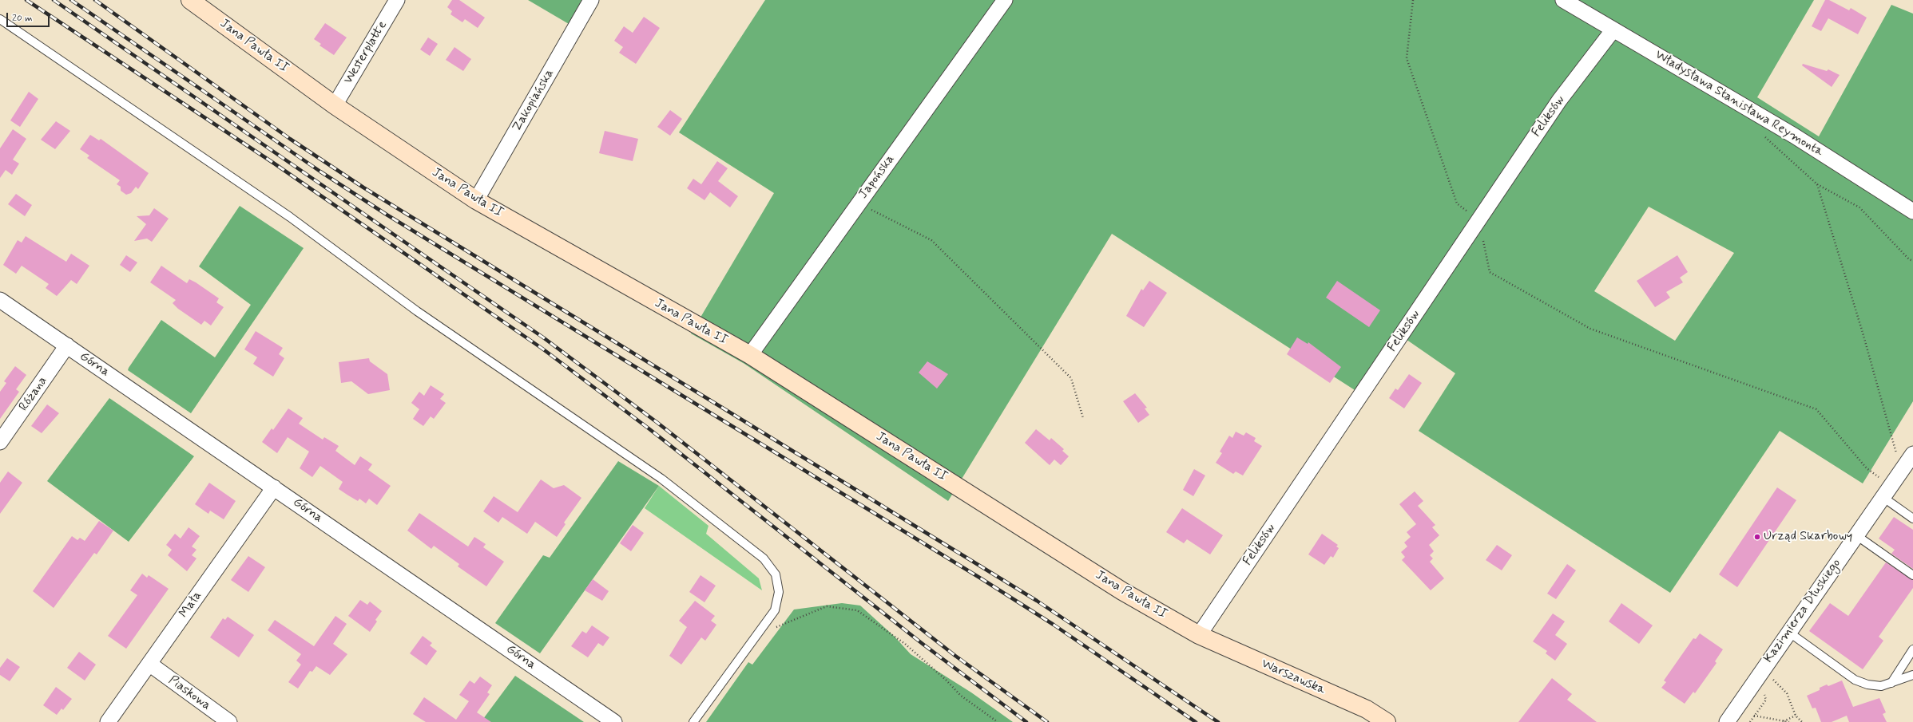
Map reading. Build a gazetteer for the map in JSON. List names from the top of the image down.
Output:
{
  "streets": {
    "main road": ["Jana Pawła II", "Warszawska"],
    "street": [
      "Westerplatte",
      "Zakopiańska",
      "Władysława Stanisława Reymonta",
      "Feliksów",
      "Japońska",
      "Górna",
      "Różana",
      "Mała",
      "Kazimierza Dłuskiego",
      "Piaskowa"
    ]
  },
  "crossings": [
    ["Jana Pawła II", "Westerplatte"],
    ["Jana Pawła II", "Zakopiańska"],
    ["Jana Pawła II", "Feliksów"],
    ["Jana Pawła II", "Japońska"],
    ["Jana Pawła II", "Warszawska"],
    ["Władysława Stanisława Reymonta", "Feliksów"],
    ["Feliksów", "Warszawska"],
    ["Górna", "Różana"],
    ["Górna", "Mała"],
    ["Mała", "Piaskowa"]
  ],
  "places": ["Urząd Skarbowy"],
  "scale_bar": "20 m"
}
